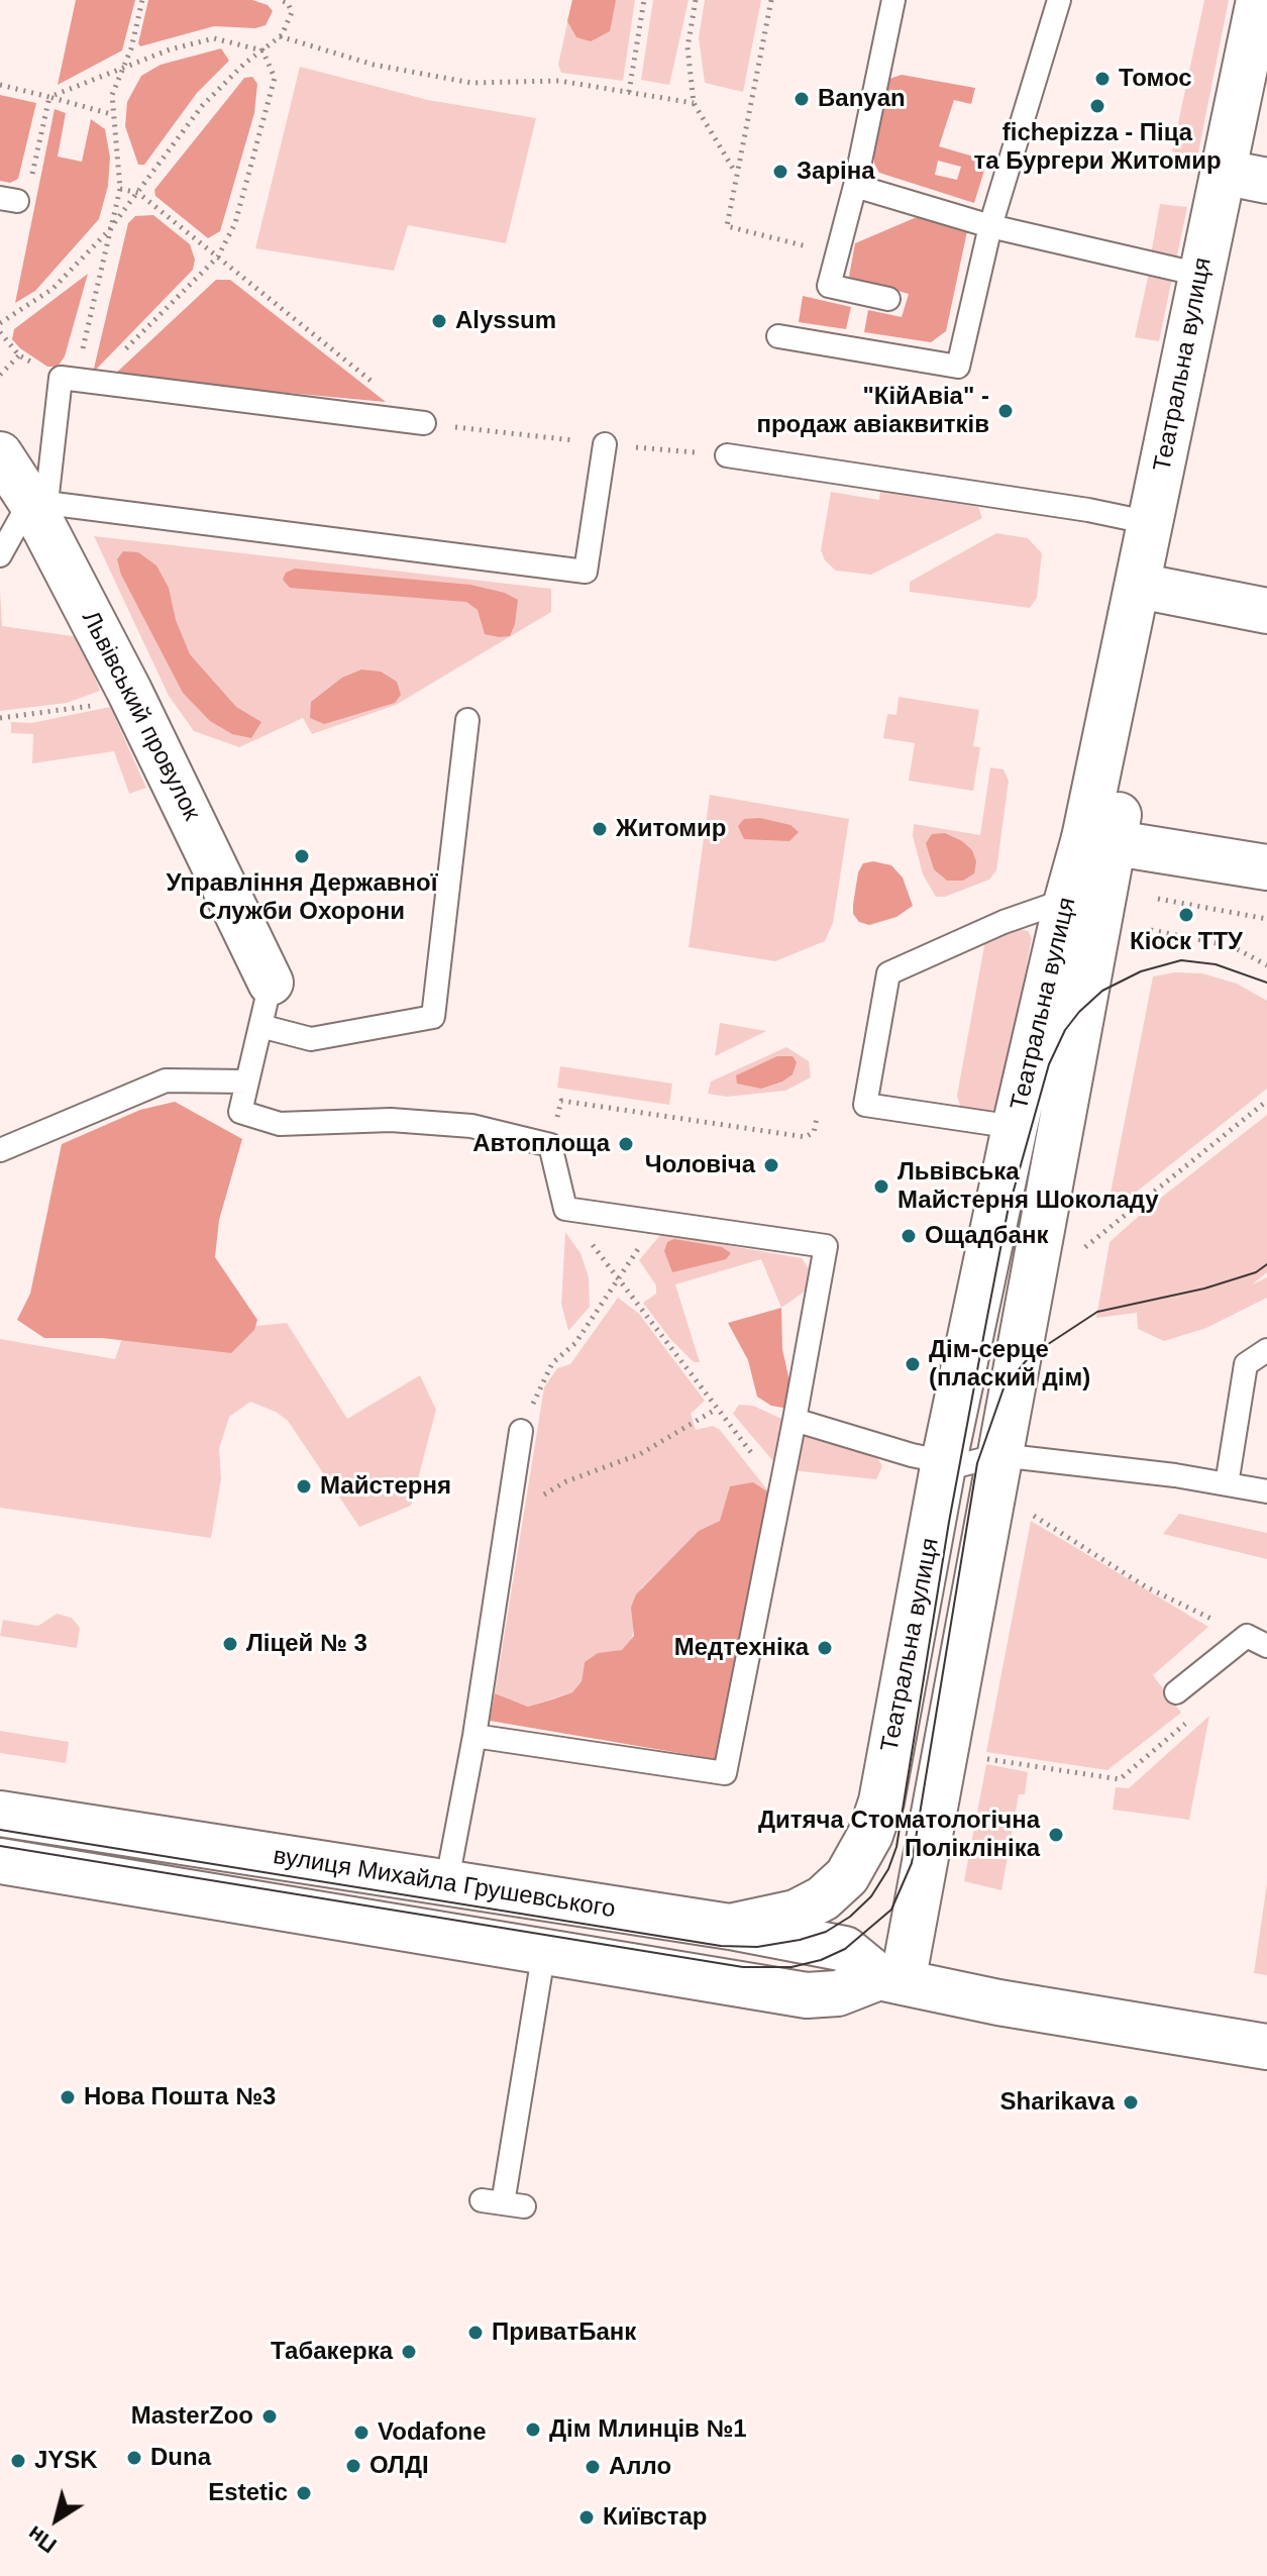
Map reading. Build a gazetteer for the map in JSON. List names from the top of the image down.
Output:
{
  "streets": {
    "street": ["Театральна вулиця", "Львівський провулок", "вулиця Михайла Грушевського"]
  },
  "crossings": [
    ["Театральна вулиця", "вулиця Михайла Грушевського"]
  ],
  "places": [
    "Томос",
    "Banyan",
    "fichepizza - Піца та Бургери Житомир",
    "Заріна",
    "Alyssum",
    "\"КійАвіа\" - продаж авіаквитків",
    "Житомир",
    "Управління Державної Служби Охорони",
    "Кіоск ТТУ",
    "Автоплоща",
    "Чоловіча",
    "Львівська Майстерня Шоколаду",
    "Ощадбанк",
    "Дім-серце (плаский дім)",
    "Майстерня",
    "Ліцей № 3",
    "Медтехніка",
    "Дитяча Стоматологічна Поліклініка",
    "Нова Пошта №3",
    "Sharikava",
    "ПриватБанк",
    "Табакерка",
    "MasterZoo",
    "Дім Млинців №1",
    "Vodafone",
    "Duna",
    "JYSK",
    "ОЛДІ",
    "Алло",
    "Estetic",
    "Київстар"
  ],
  "north": "bottom left"
}
